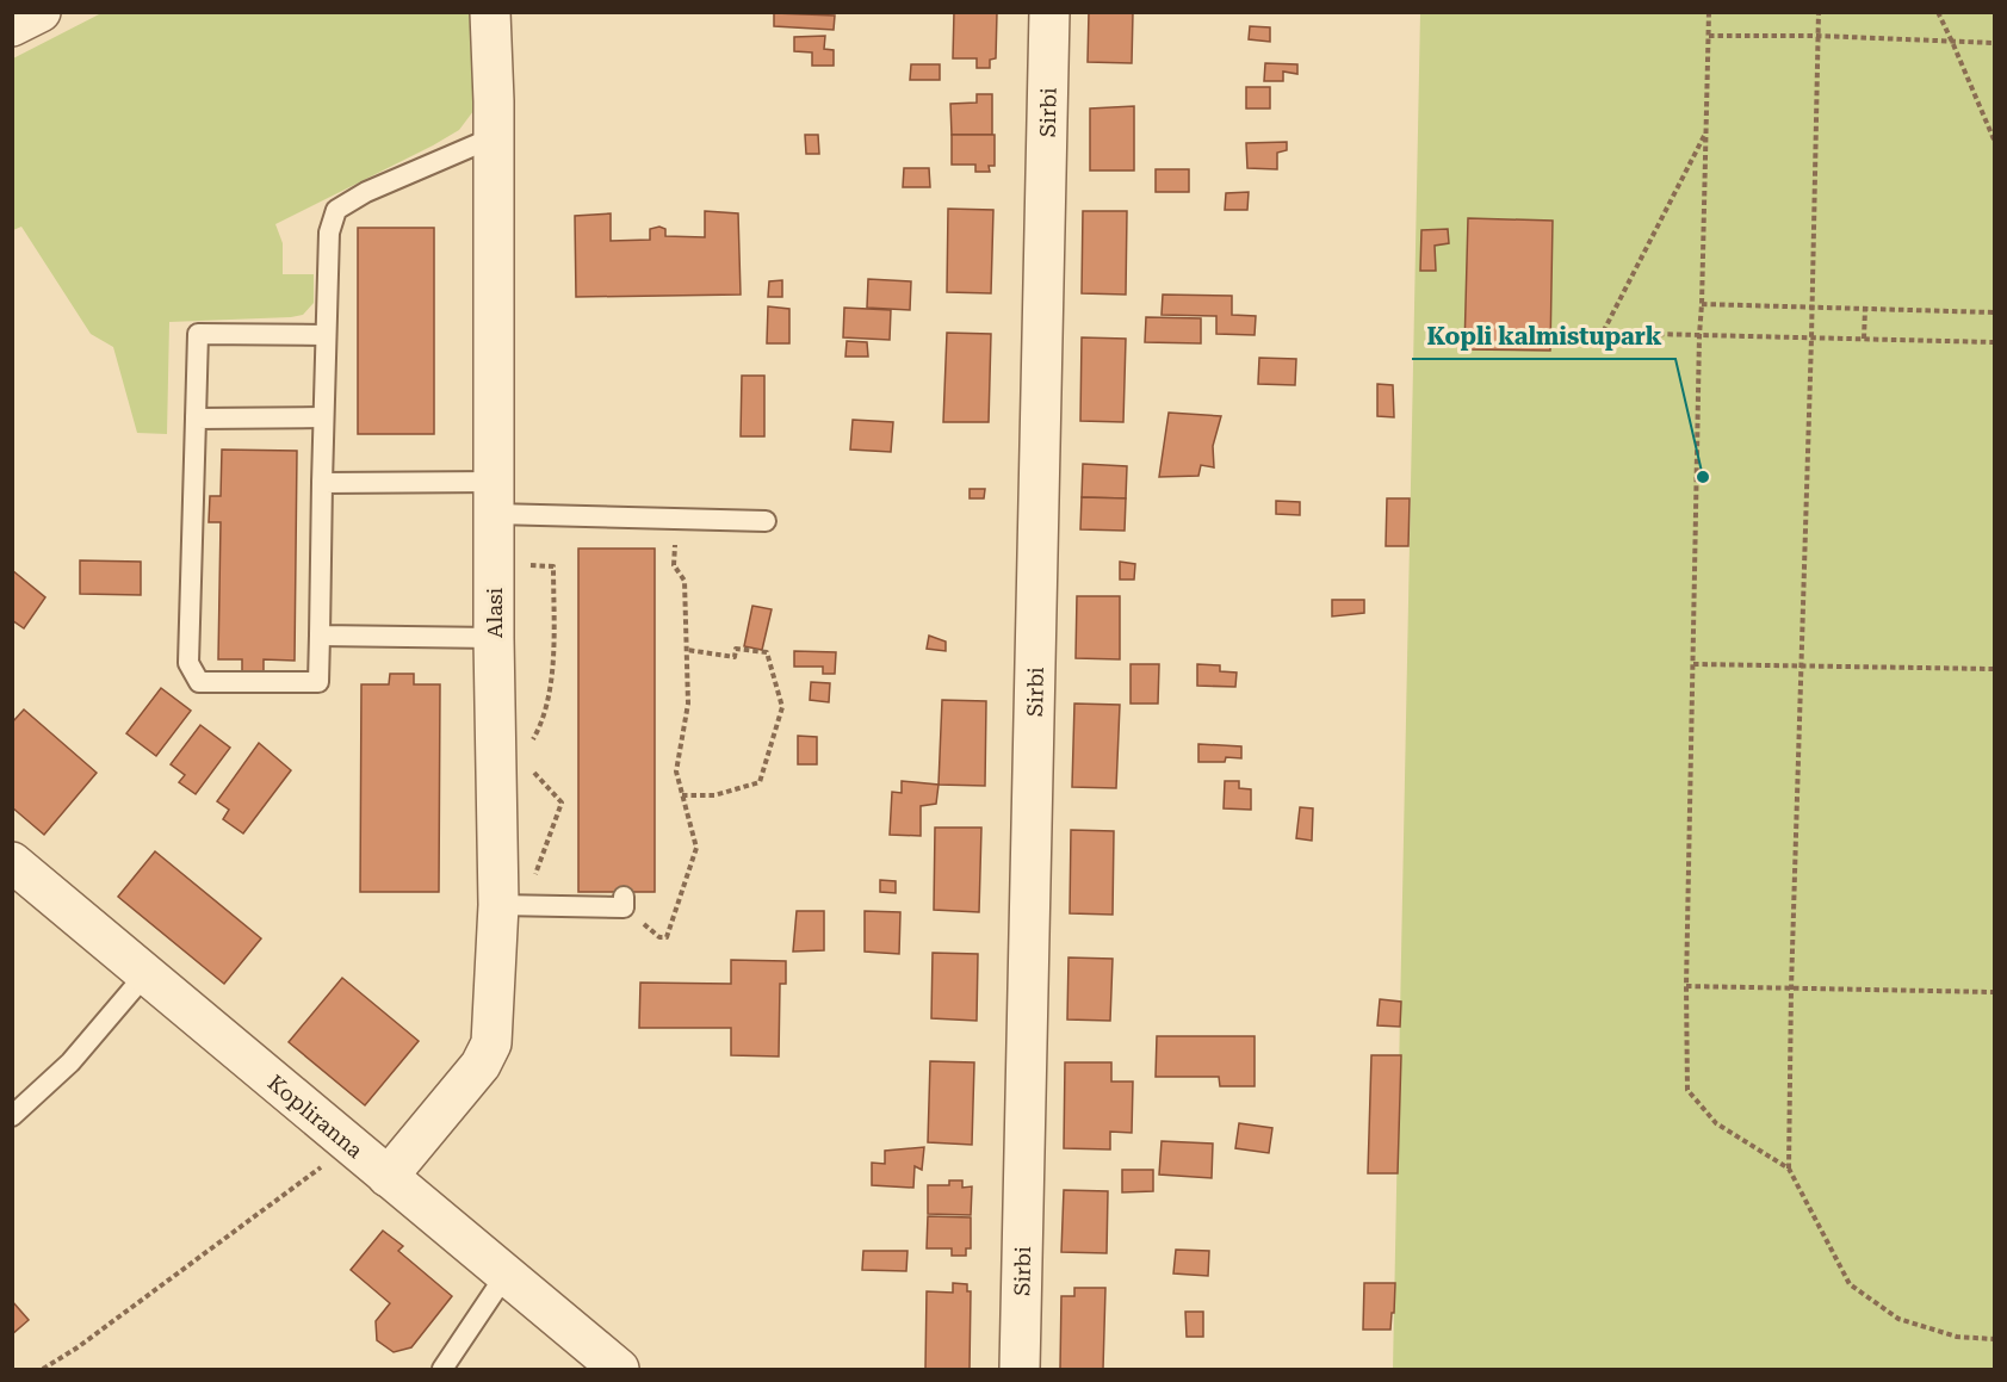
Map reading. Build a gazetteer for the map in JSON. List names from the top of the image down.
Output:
{
  "streets": {
    "street": ["Sirbi", "Alasi", "Kopliranna"]
  },
  "crossings": [
    ["Alasi", "Kopliranna"]
  ],
  "places": ["Kopli kalmistupark"]
}
